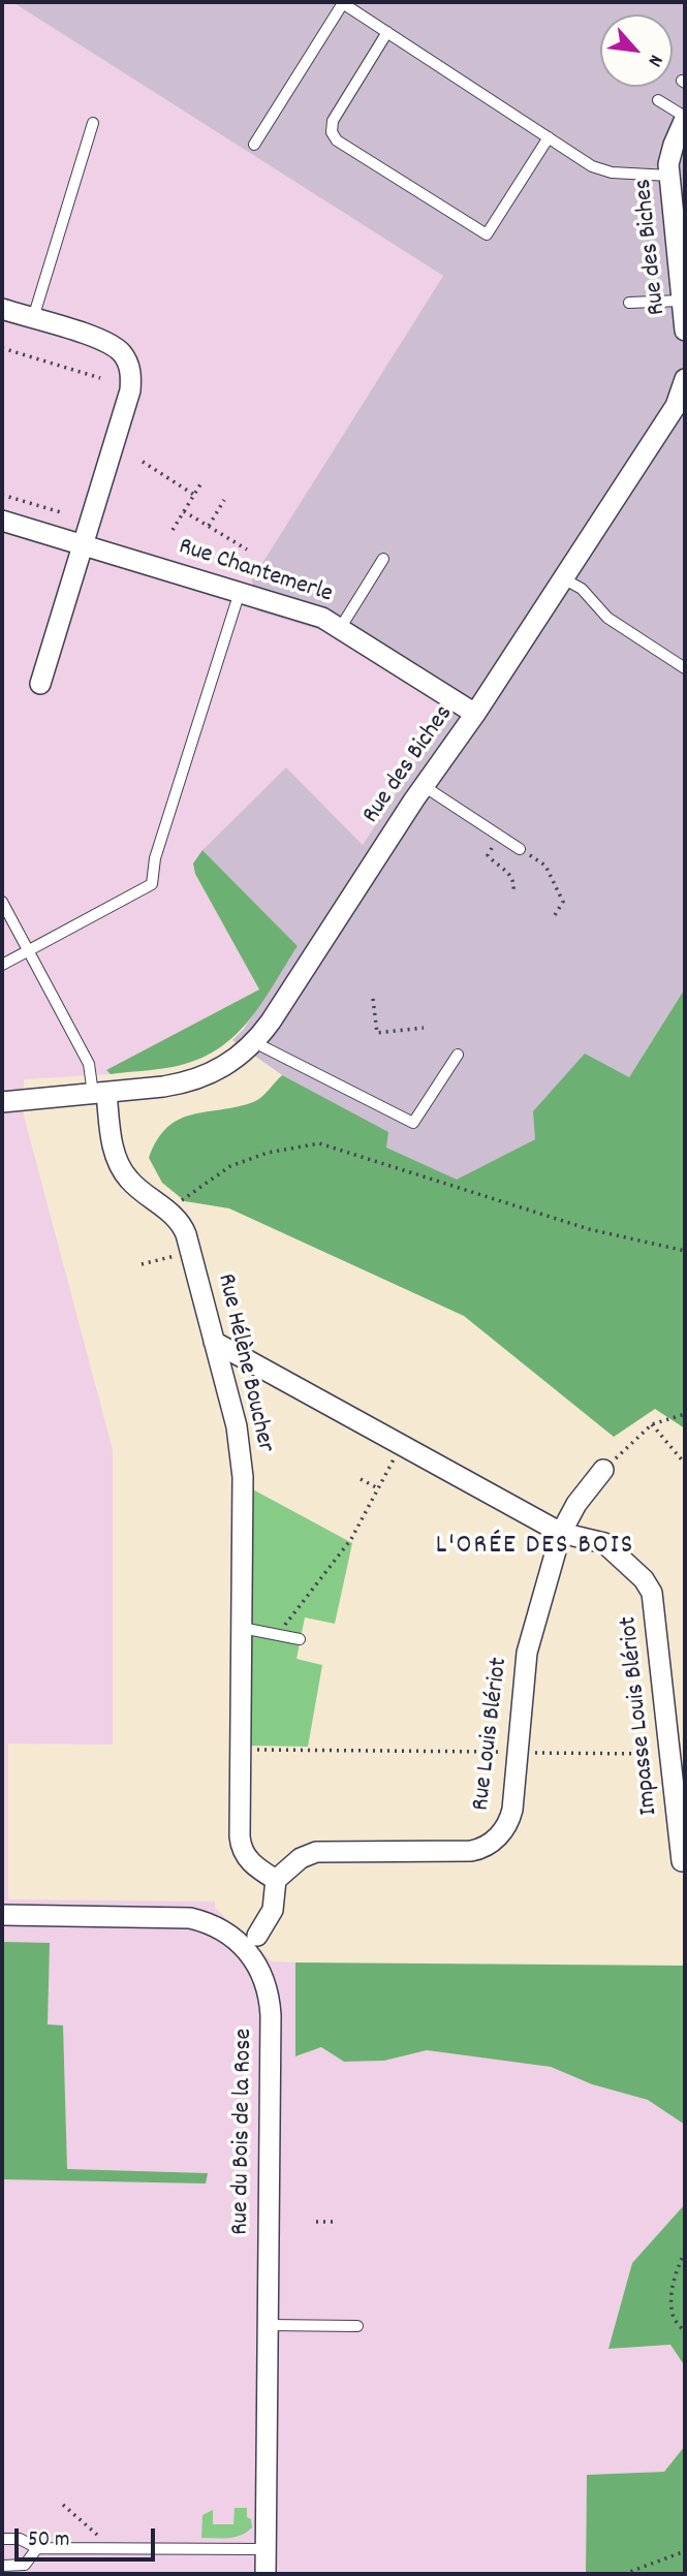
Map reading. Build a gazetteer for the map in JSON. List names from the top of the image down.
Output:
{
  "streets": {
    "street": [
      "Rue des Biches",
      "Rue Chantemerle",
      "Rue Hélène Boucher",
      "Impasse Louis Blériot",
      "Rue Louis Blériot",
      "Rue du Bois de la Rose"
    ]
  },
  "crossings": [
    ["Rue des Biches", "Rue Chantemerle"],
    ["Rue des Biches", "Rue Hélène Boucher"],
    ["Rue Hélène Boucher", "Rue Louis Blériot"],
    ["Impasse Louis Blériot", "Rue Louis Blériot"]
  ],
  "districts": ["L'ORÉE DES BOIS"],
  "scale_bar": "50 m",
  "north": "bottom right"
}
